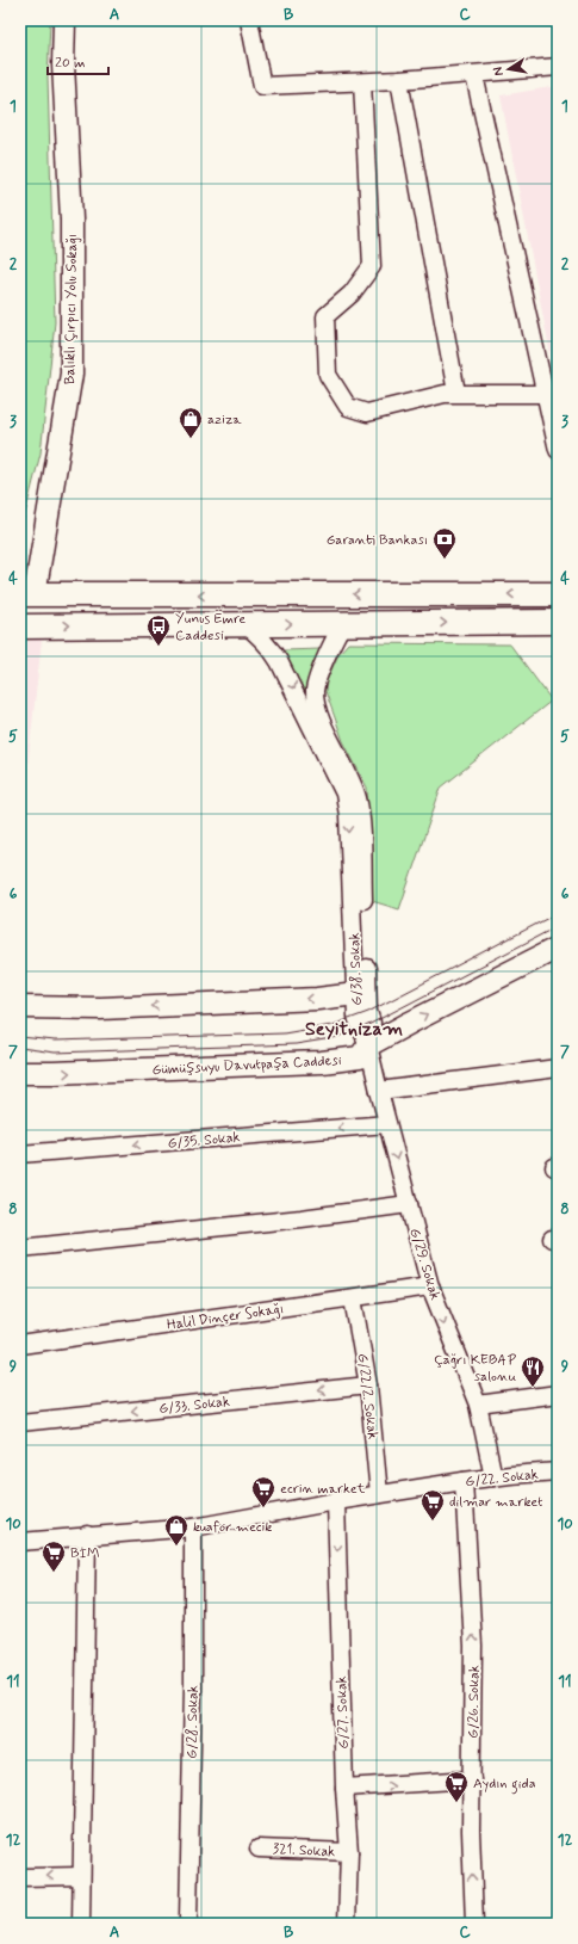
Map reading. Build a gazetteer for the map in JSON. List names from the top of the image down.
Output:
{
  "streets": {
    "street": [
      "Balıklı Çırpıcı Yolu Sokağı",
      "G/38. Sokak",
      "Gümüşsuyu Davutpaşa Caddesi",
      "G/35. Sokak",
      "G/29. Sokak",
      "Halil Dinçer Sokağı",
      "G/22/2. Sokak",
      "G/33. Sokak",
      "G/22. Sokak",
      "G/26. Sokak",
      "G/27. Sokak",
      "G/28. Sokak",
      "321. Sokak"
    ]
  },
  "crossings": [
    ["G/38. Sokak", "Gümüşsuyu Davutpaşa Caddesi"],
    ["G/38. Sokak", "G/29. Sokak"],
    ["Gümüşsuyu Davutpaşa Caddesi", "G/29. Sokak"],
    ["G/35. Sokak", "G/29. Sokak"],
    ["G/29. Sokak", "Halil Dinçer Sokağı"],
    ["G/29. Sokak", "G/22. Sokak"],
    ["Halil Dinçer Sokağı", "G/22/2. Sokak"],
    ["G/22/2. Sokak", "G/33. Sokak"],
    ["G/22/2. Sokak", "G/22. Sokak"],
    ["G/22. Sokak", "G/26. Sokak"],
    ["G/22. Sokak", "G/27. Sokak"],
    ["G/22. Sokak", "G/28. Sokak"],
    ["G/27. Sokak", "321. Sokak"]
  ],
  "one_way": [
    "G/29. Sokak",
    "G/33. Sokak",
    "G/26. Sokak",
    "G/27. Sokak"
  ],
  "districts": ["Seyitnizam"],
  "places": {
    "shop": ["aziza", "kuaför mecik"],
    "bank": ["Garanti Bankası"],
    "bus stop": ["Yunus Emre Caddesi"],
    "restaurant": ["Çağrı KEBAP salonu"],
    "supermarket": [
      "ecrin market",
      "dilmar market",
      "BİM",
      "Aydın gida"
    ]
  },
  "scale_bar": "20 m",
  "north": "left",
  "grid": {
    "columns": ["A", "B", "C"],
    "rows": [
      "1",
      "2",
      "3",
      "4",
      "5",
      "6",
      "7",
      "8",
      "9",
      "10",
      "11",
      "12"
    ]
  }
}
